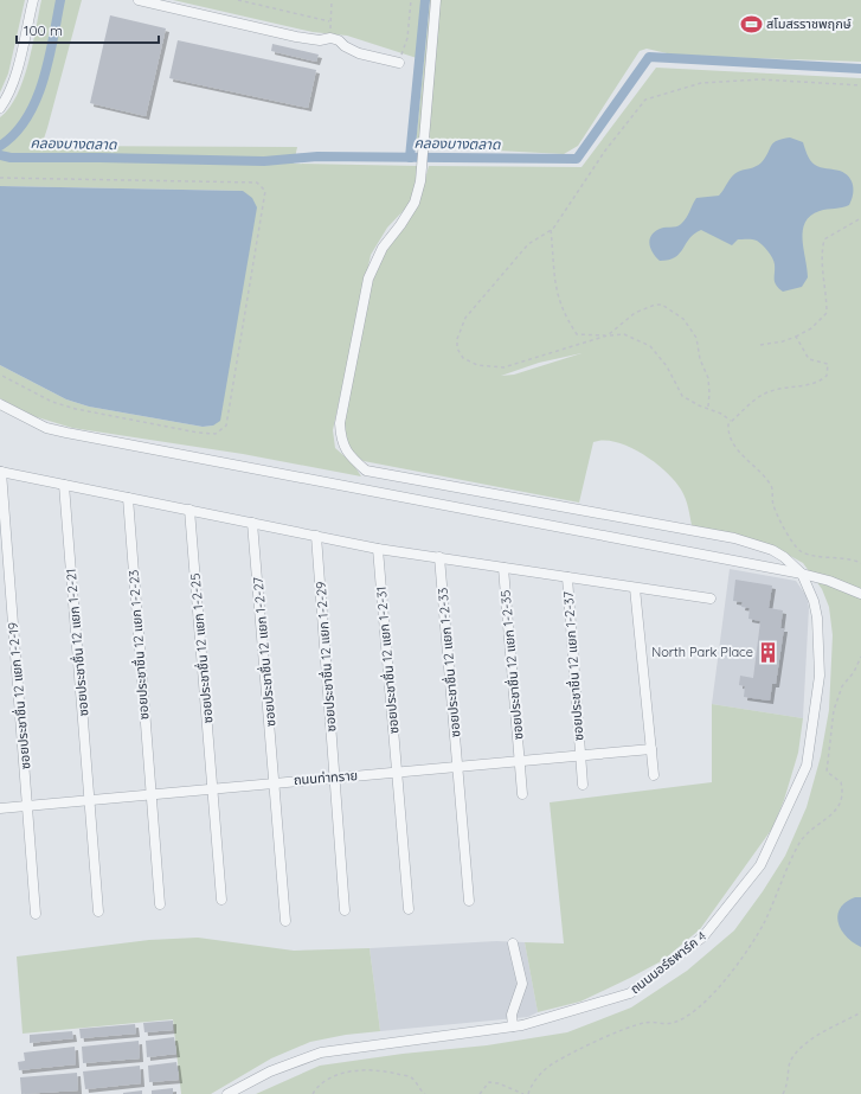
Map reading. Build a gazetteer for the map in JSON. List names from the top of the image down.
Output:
{
  "streets": {
    "street": [
      "ซอยประชาชื่น 12 แยก 1-2-21",
      "ซอยประชาชื่น 12 แยก 1-2-23",
      "ซอยประชาชื่น 12 แยก 1-2-25",
      "ซอยประชาชื่น 12 แยก 1-2-27",
      "ซอยประชาชื่น 12 แยก 1-2-29",
      "ซอยประชาชื่น 12 แยก 1-2-31",
      "ซอยประชาชื่น 12 แยก 1-2-33",
      "ซอยประชาชื่น 12 แยก 1-2-35",
      "ซอยประชาชื่น 12 แยก 1-2-37",
      "ซอยประชาชื่น 12 แยก 1-2-19",
      "ถนนท่าทราย",
      "ถนนนอร์ธพาร์ค 4"
    ]
  },
  "crossings": [
    ["ซอยประชาชื่น 12 แยก 1-2-21", "ถนนท่าทราย"],
    ["ซอยประชาชื่น 12 แยก 1-2-23", "ถนนท่าทราย"],
    ["ซอยประชาชื่น 12 แยก 1-2-25", "ถนนท่าทราย"],
    ["ซอยประชาชื่น 12 แยก 1-2-27", "ถนนท่าทราย"],
    ["ซอยประชาชื่น 12 แยก 1-2-29", "ถนนท่าทราย"],
    ["ซอยประชาชื่น 12 แยก 1-2-31", "ถนนท่าทราย"],
    ["ซอยประชาชื่น 12 แยก 1-2-33", "ถนนท่าทราย"],
    ["ซอยประชาชื่น 12 แยก 1-2-35", "ถนนท่าทราย"],
    ["ซอยประชาชื่น 12 แยก 1-2-37", "ถนนท่าทราย"],
    ["ซอยประชาชื่น 12 แยก 1-2-19", "ถนนท่าทราย"]
  ],
  "water": ["คลองบางตลาด"],
  "places": {
    "sports": ["สโมสรราชพฤกษ์"],
    "building": ["North Park Place"]
  },
  "scale_bar": "100 m"
}
